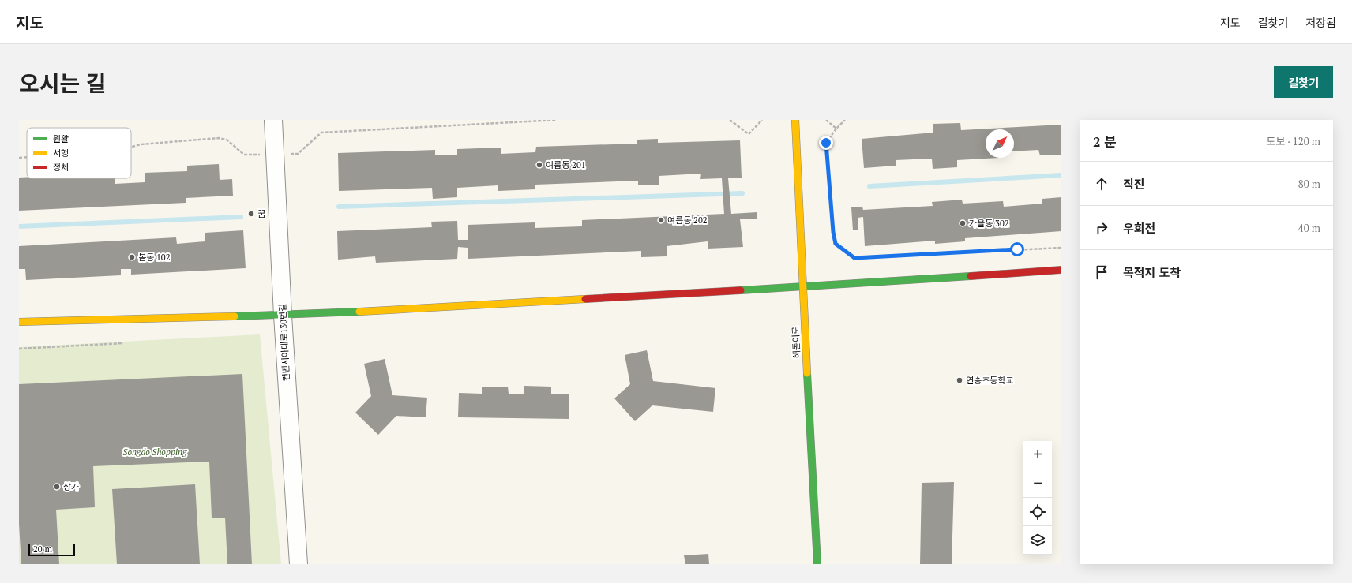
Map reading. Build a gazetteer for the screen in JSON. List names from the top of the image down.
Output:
{
  "streets": {
    "street": ["컨벤시아대로130번길", "해돋이로"]
  },
  "parks": ["Songdo Shopping"],
  "places": [
    "여름동 201",
    "꿈",
    "여름동 202",
    "가을동 302",
    "봄동 102",
    "연송초등학교",
    "상가"
  ],
  "legend": ["원활", "서행", "정체"],
  "scale_bar": "20 m",
  "north": "top right",
  "page": {
    "header": "지도",
    "nav": ["지도", "길찾기", "저장됨"],
    "title": "오시는 길",
    "buttons": "길찾기",
    "heading": ["2 분", "도보 · 120 m"],
    "list": [
      ["직진", "80 m"],
      ["우회전", "40 m"],
      "목적지 도착"
    ],
    "map_buttons": ["+", "−"],
    "scale": "20 m"
  }
}
